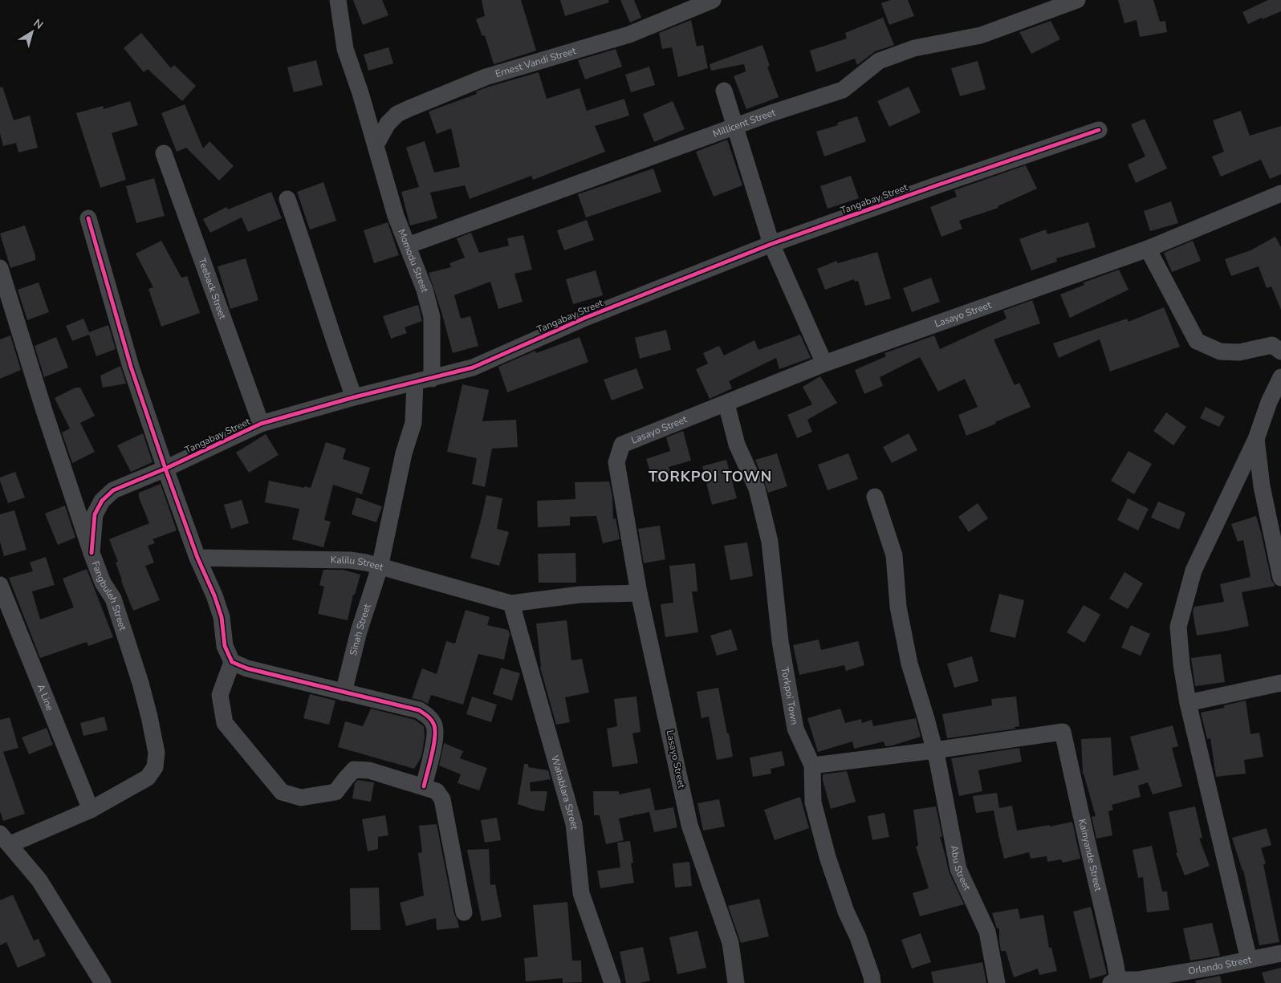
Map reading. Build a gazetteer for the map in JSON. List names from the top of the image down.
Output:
{
  "streets": {
    "street": [
      "Ernest Vandi Street",
      "Millicent Street",
      "Tangabay Street",
      "Momodu Street",
      "Teeback Street",
      "Lasayo Street",
      "Kalilu Street",
      "Fangbuleh Street",
      "Sinah Street",
      "Torkpoi Town",
      "A Line",
      "Wahablara Street",
      "Kainyande Street",
      "Abu Street",
      "Orlando Street"
    ]
  },
  "crossings": [
    ["Ernest Vandi Street", "Momodu Street"],
    ["Millicent Street", "Momodu Street"],
    ["Tangabay Street", "Momodu Street"],
    ["Tangabay Street", "Teeback Street"],
    ["Tangabay Street", "Fangbuleh Street"],
    ["Tangabay Street", "Sinah Street"],
    ["Lasayo Street", "Torkpoi Town"],
    ["Kalilu Street", "Sinah Street"],
    ["Kalilu Street", "Wahablara Street"],
    ["Fangbuleh Street", "A Line"],
    ["Kainyande Street", "Abu Street"],
    ["Kainyande Street", "Orlando Street"]
  ],
  "districts": ["TORKPOI TOWN"],
  "north": "top right"
}
